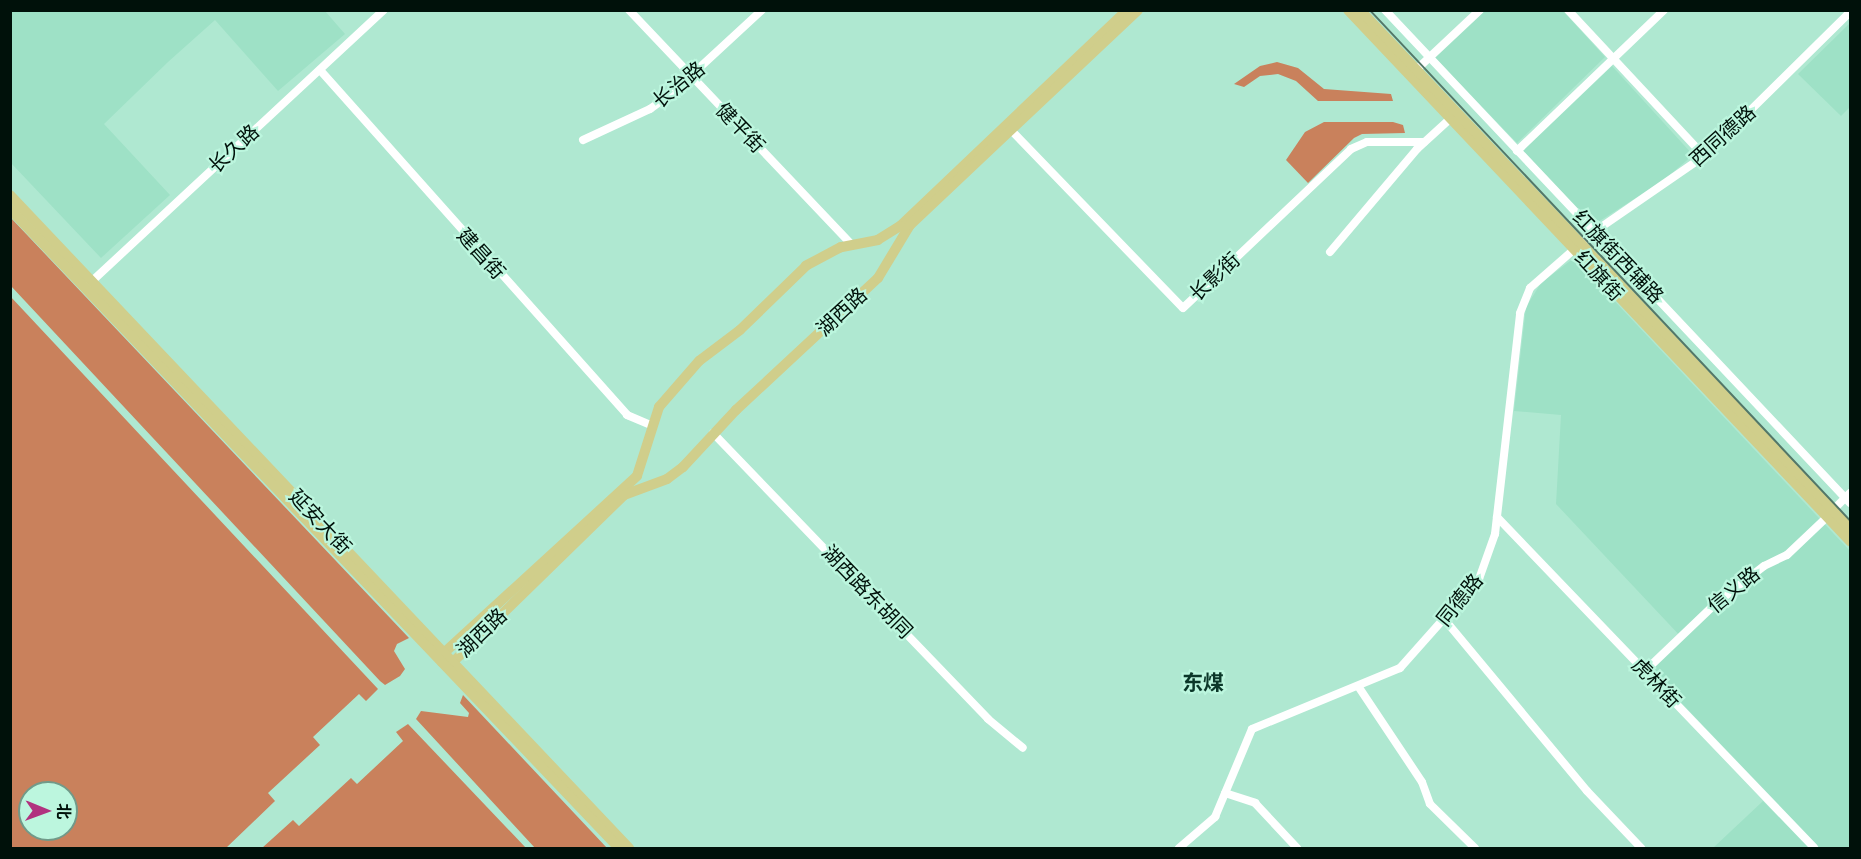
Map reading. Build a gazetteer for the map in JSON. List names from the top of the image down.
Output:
{
  "streets": {
    "main road": ["红旗街", "湖西路", "延安大街"],
    "street": [
      "长治路",
      "健平街",
      "西同德路",
      "长久路",
      "建昌街",
      "红旗街西辅路",
      "长影街",
      "信义路",
      "湖西路东胡同",
      "同德路",
      "虎林街"
    ]
  },
  "crossings": [
    ["长治路", "健平街"],
    ["健平街", "湖西路"],
    ["西同德路", "红旗街西辅路"],
    ["西同德路", "红旗街"],
    ["西同德路", "同德路"],
    ["长久路", "建昌街"],
    ["长久路", "延安大街"],
    ["建昌街", "湖西路"],
    ["红旗街西辅路", "信义路"],
    ["红旗街", "信义路"],
    ["红旗街", "同德路"],
    ["长影街", "湖西路"],
    ["湖西路", "延安大街"],
    ["湖西路", "湖西路东胡同"],
    ["信义路", "虎林街"],
    ["同德路", "虎林街"]
  ],
  "districts": ["东煤"],
  "north": "right"
}
